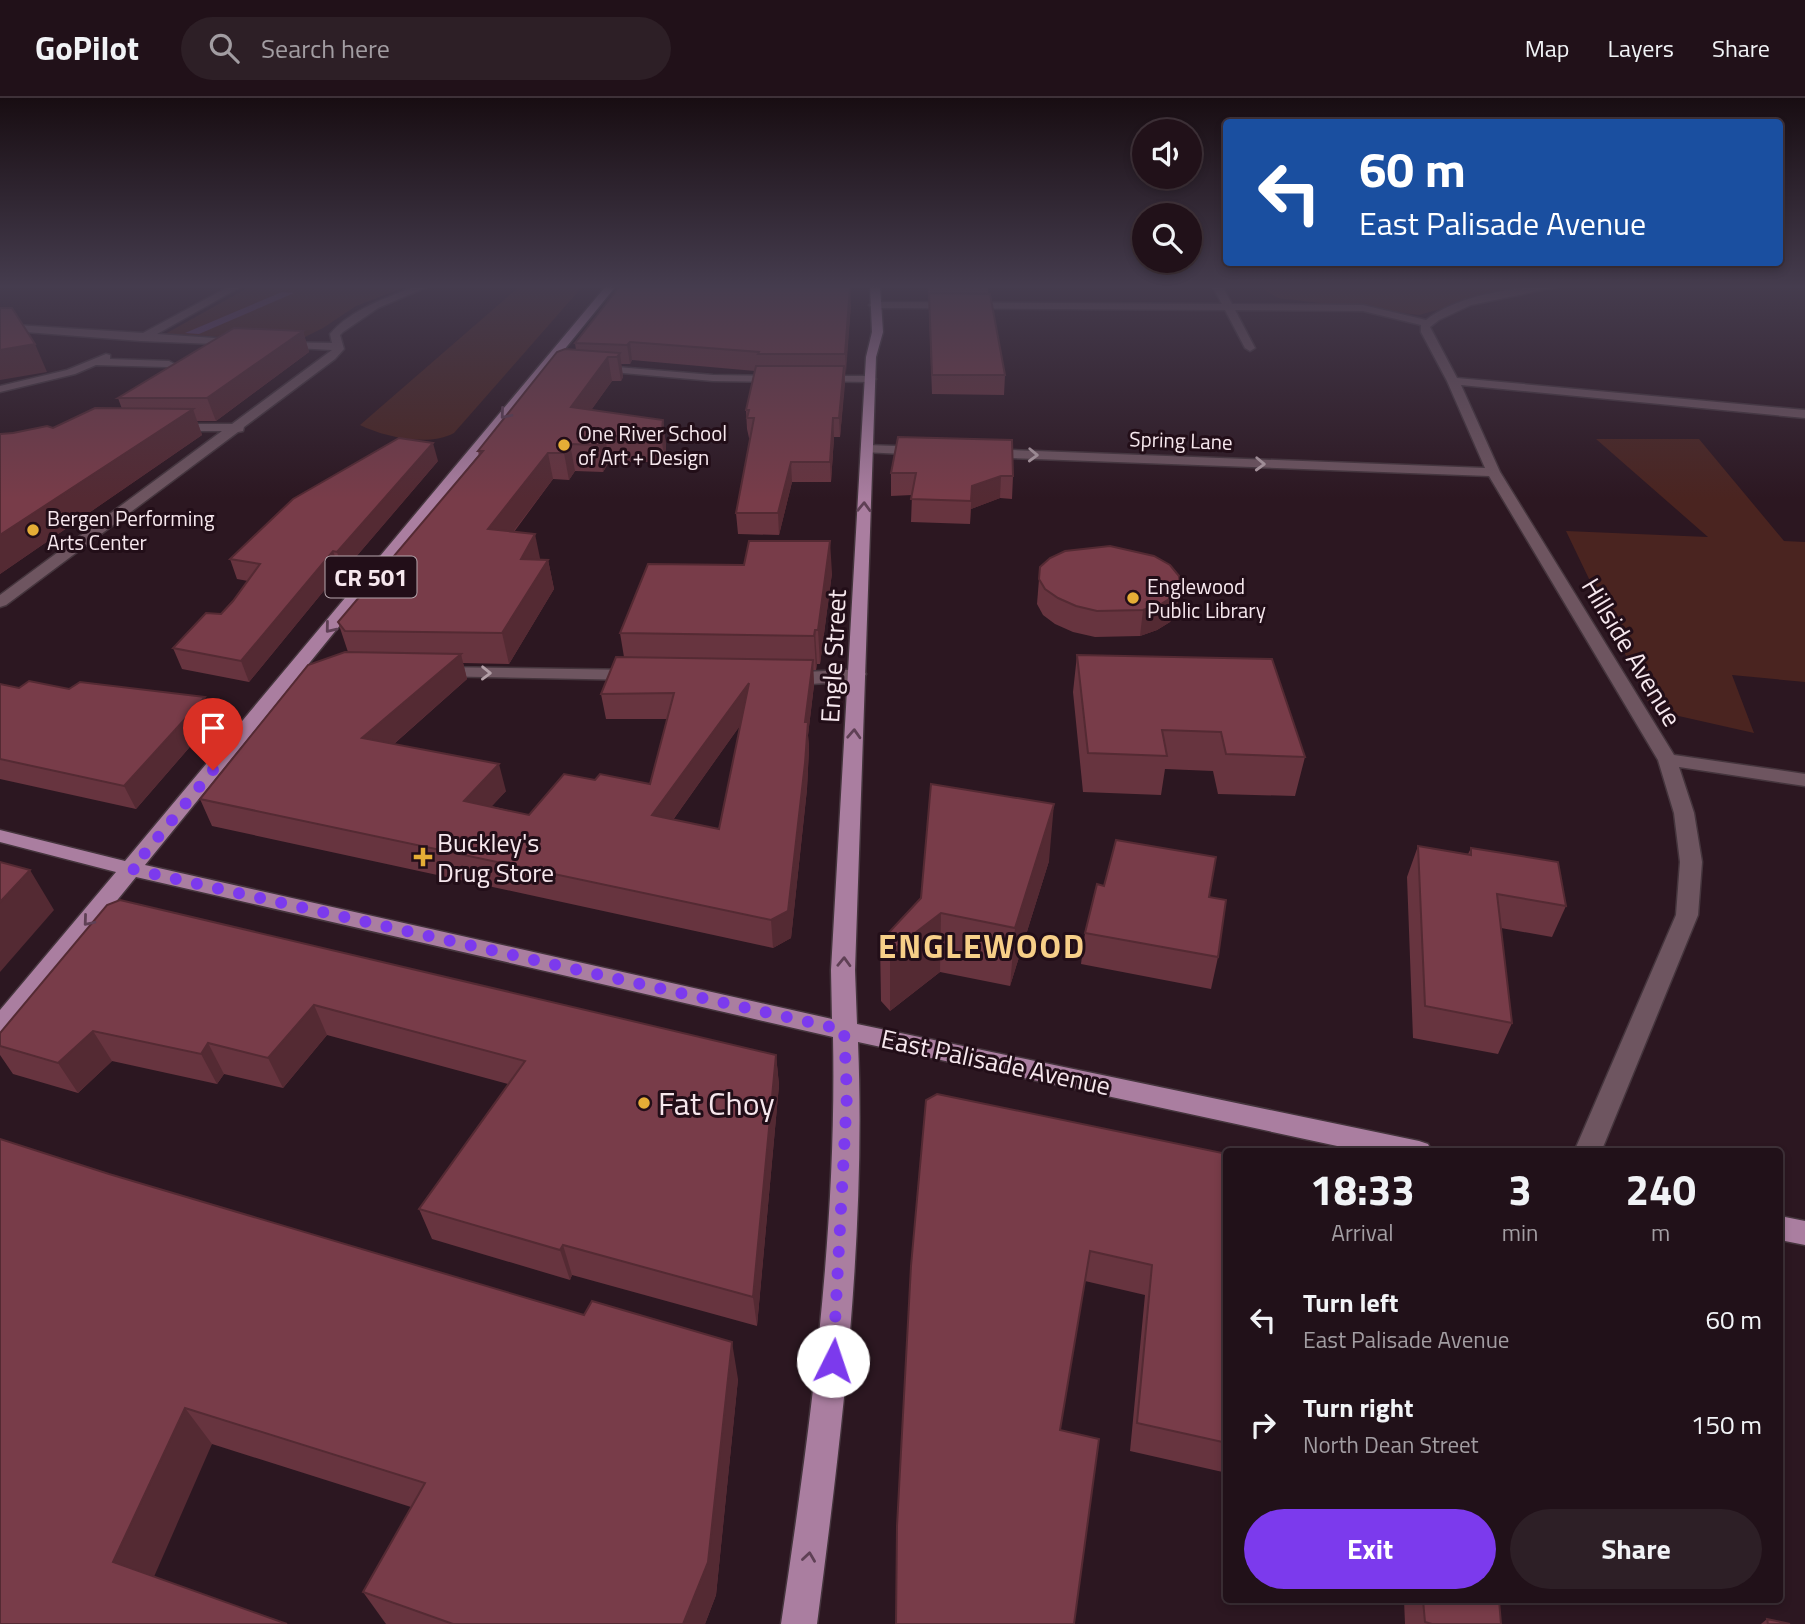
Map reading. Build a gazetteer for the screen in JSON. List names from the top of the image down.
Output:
{
  "streets": {
    "main road": ["CR 501", "Engle Street", "East Palisade Avenue"],
    "street": ["Spring Lane", "Hillside Avenue"]
  },
  "crossings": [
    ["Spring Lane", "Hillside Avenue"],
    ["CR 501", "East Palisade Avenue"],
    ["Engle Street", "East Palisade Avenue"]
  ],
  "one_way": ["Spring Lane", "Engle Street"],
  "districts": ["ENGLEWOOD"],
  "places": {
    "other": [
      "One River School of Art + Design",
      "Bergen Performing Arts Center",
      "Englewood Public Library",
      "Fat Choy"
    ],
    "health": ["Buckley's Drug Store"]
  },
  "page": {
    "header": "GoPilot",
    "search": "Search here",
    "nav": ["Map", "Layers", "Share"],
    "turn": ["60 m", "East Palisade Avenue"],
    "eta": [
      "18:33",
      "Arrival",
      "3",
      "min",
      "240",
      "m"
    ],
    "list": [
      {
        "name": "Turn left",
        "note": "East Palisade Avenue",
        "value": "60 m"
      },
      {
        "name": "Turn right",
        "note": "North Dean Street",
        "value": "150 m"
      }
    ],
    "buttons": ["Exit", "Share"]
  }
}
